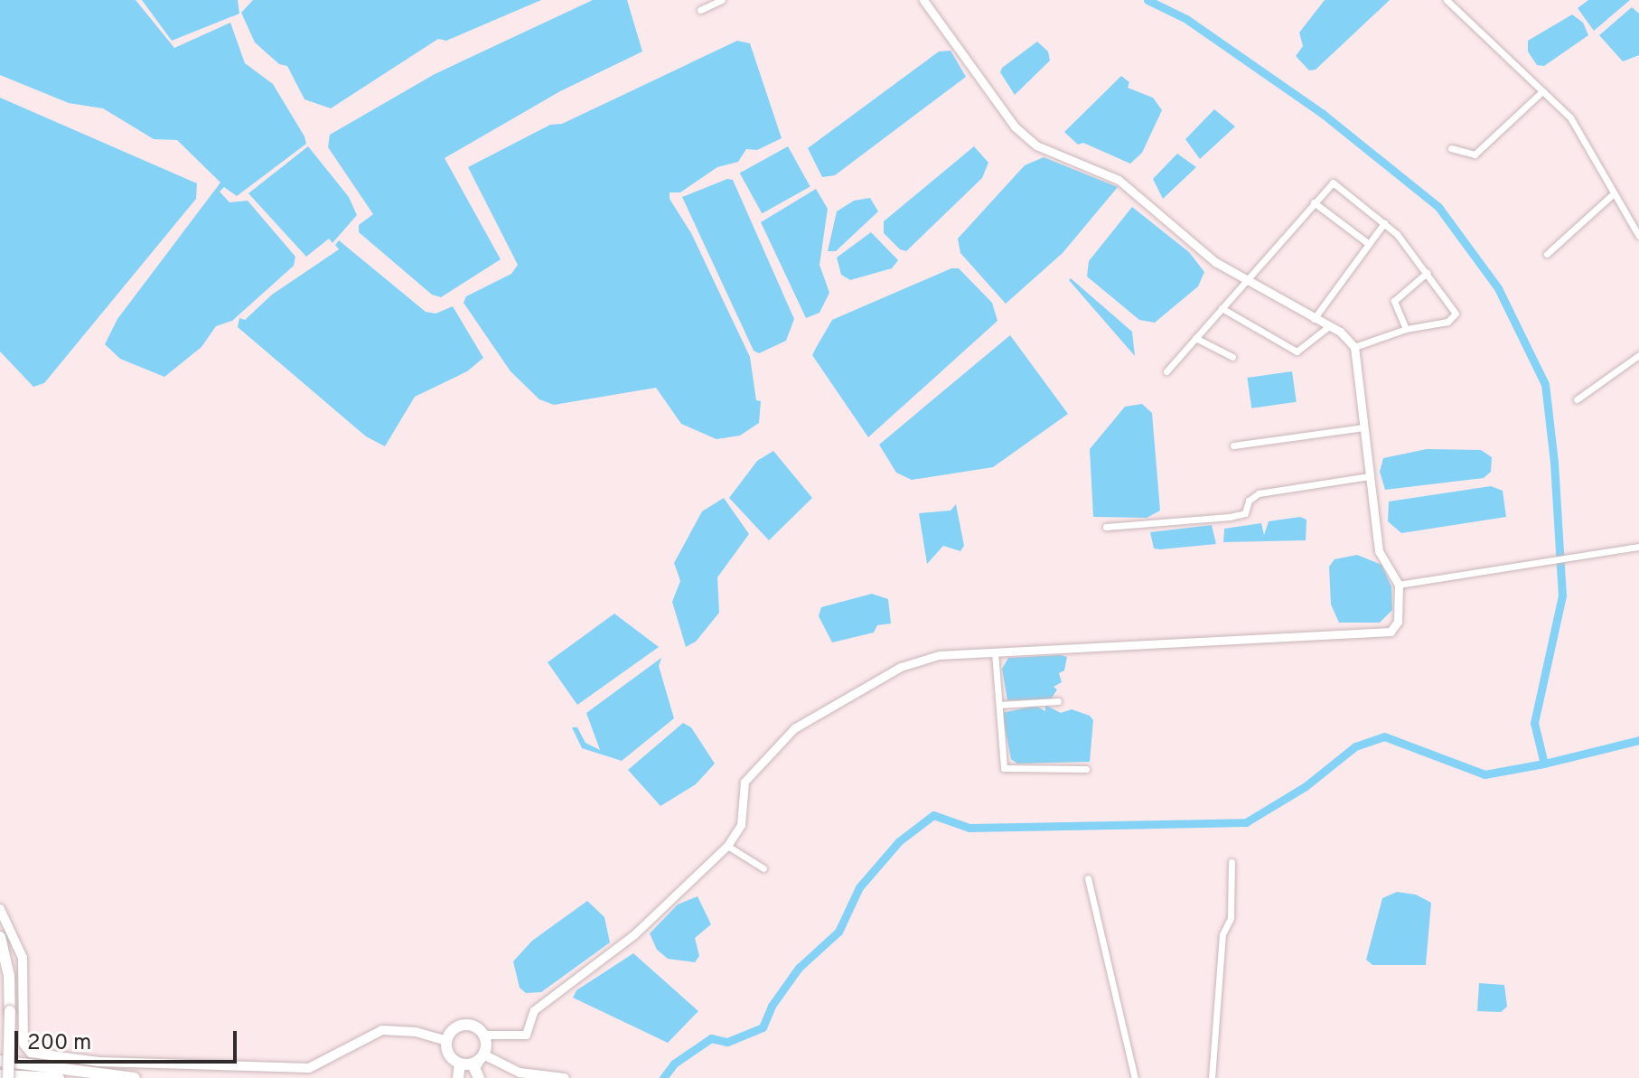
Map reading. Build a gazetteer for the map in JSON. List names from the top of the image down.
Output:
{
  "scale_bar": "200 m"
}
